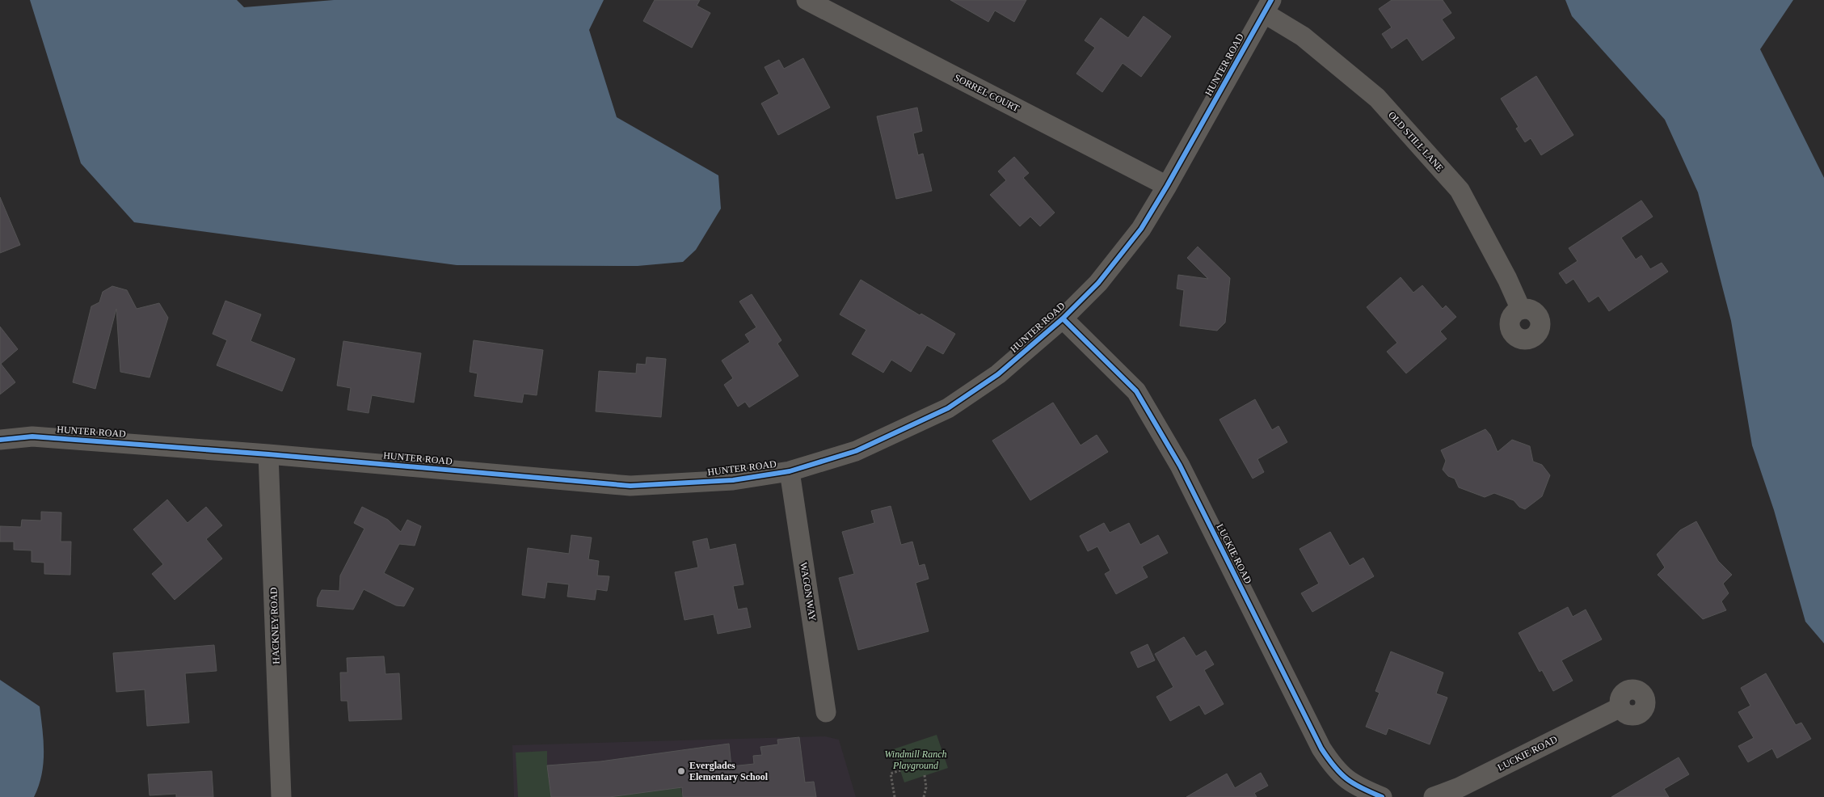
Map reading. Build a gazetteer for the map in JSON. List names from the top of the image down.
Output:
{
  "streets": {
    "street": [
      "HUNTER ROAD",
      "SORREL COURT",
      "OLD STILL LANE",
      "LUCKIE ROAD",
      "WAGON WAY",
      "HACKNEY ROAD"
    ]
  },
  "crossings": [
    ["HUNTER ROAD", "SORREL COURT"],
    ["HUNTER ROAD", "OLD STILL LANE"],
    ["HUNTER ROAD", "LUCKIE ROAD"],
    ["HUNTER ROAD", "WAGON WAY"],
    ["HUNTER ROAD", "HACKNEY ROAD"]
  ],
  "parks": ["Windmill Ranch Playground"],
  "places": ["Everglades Elementary School"]
}
